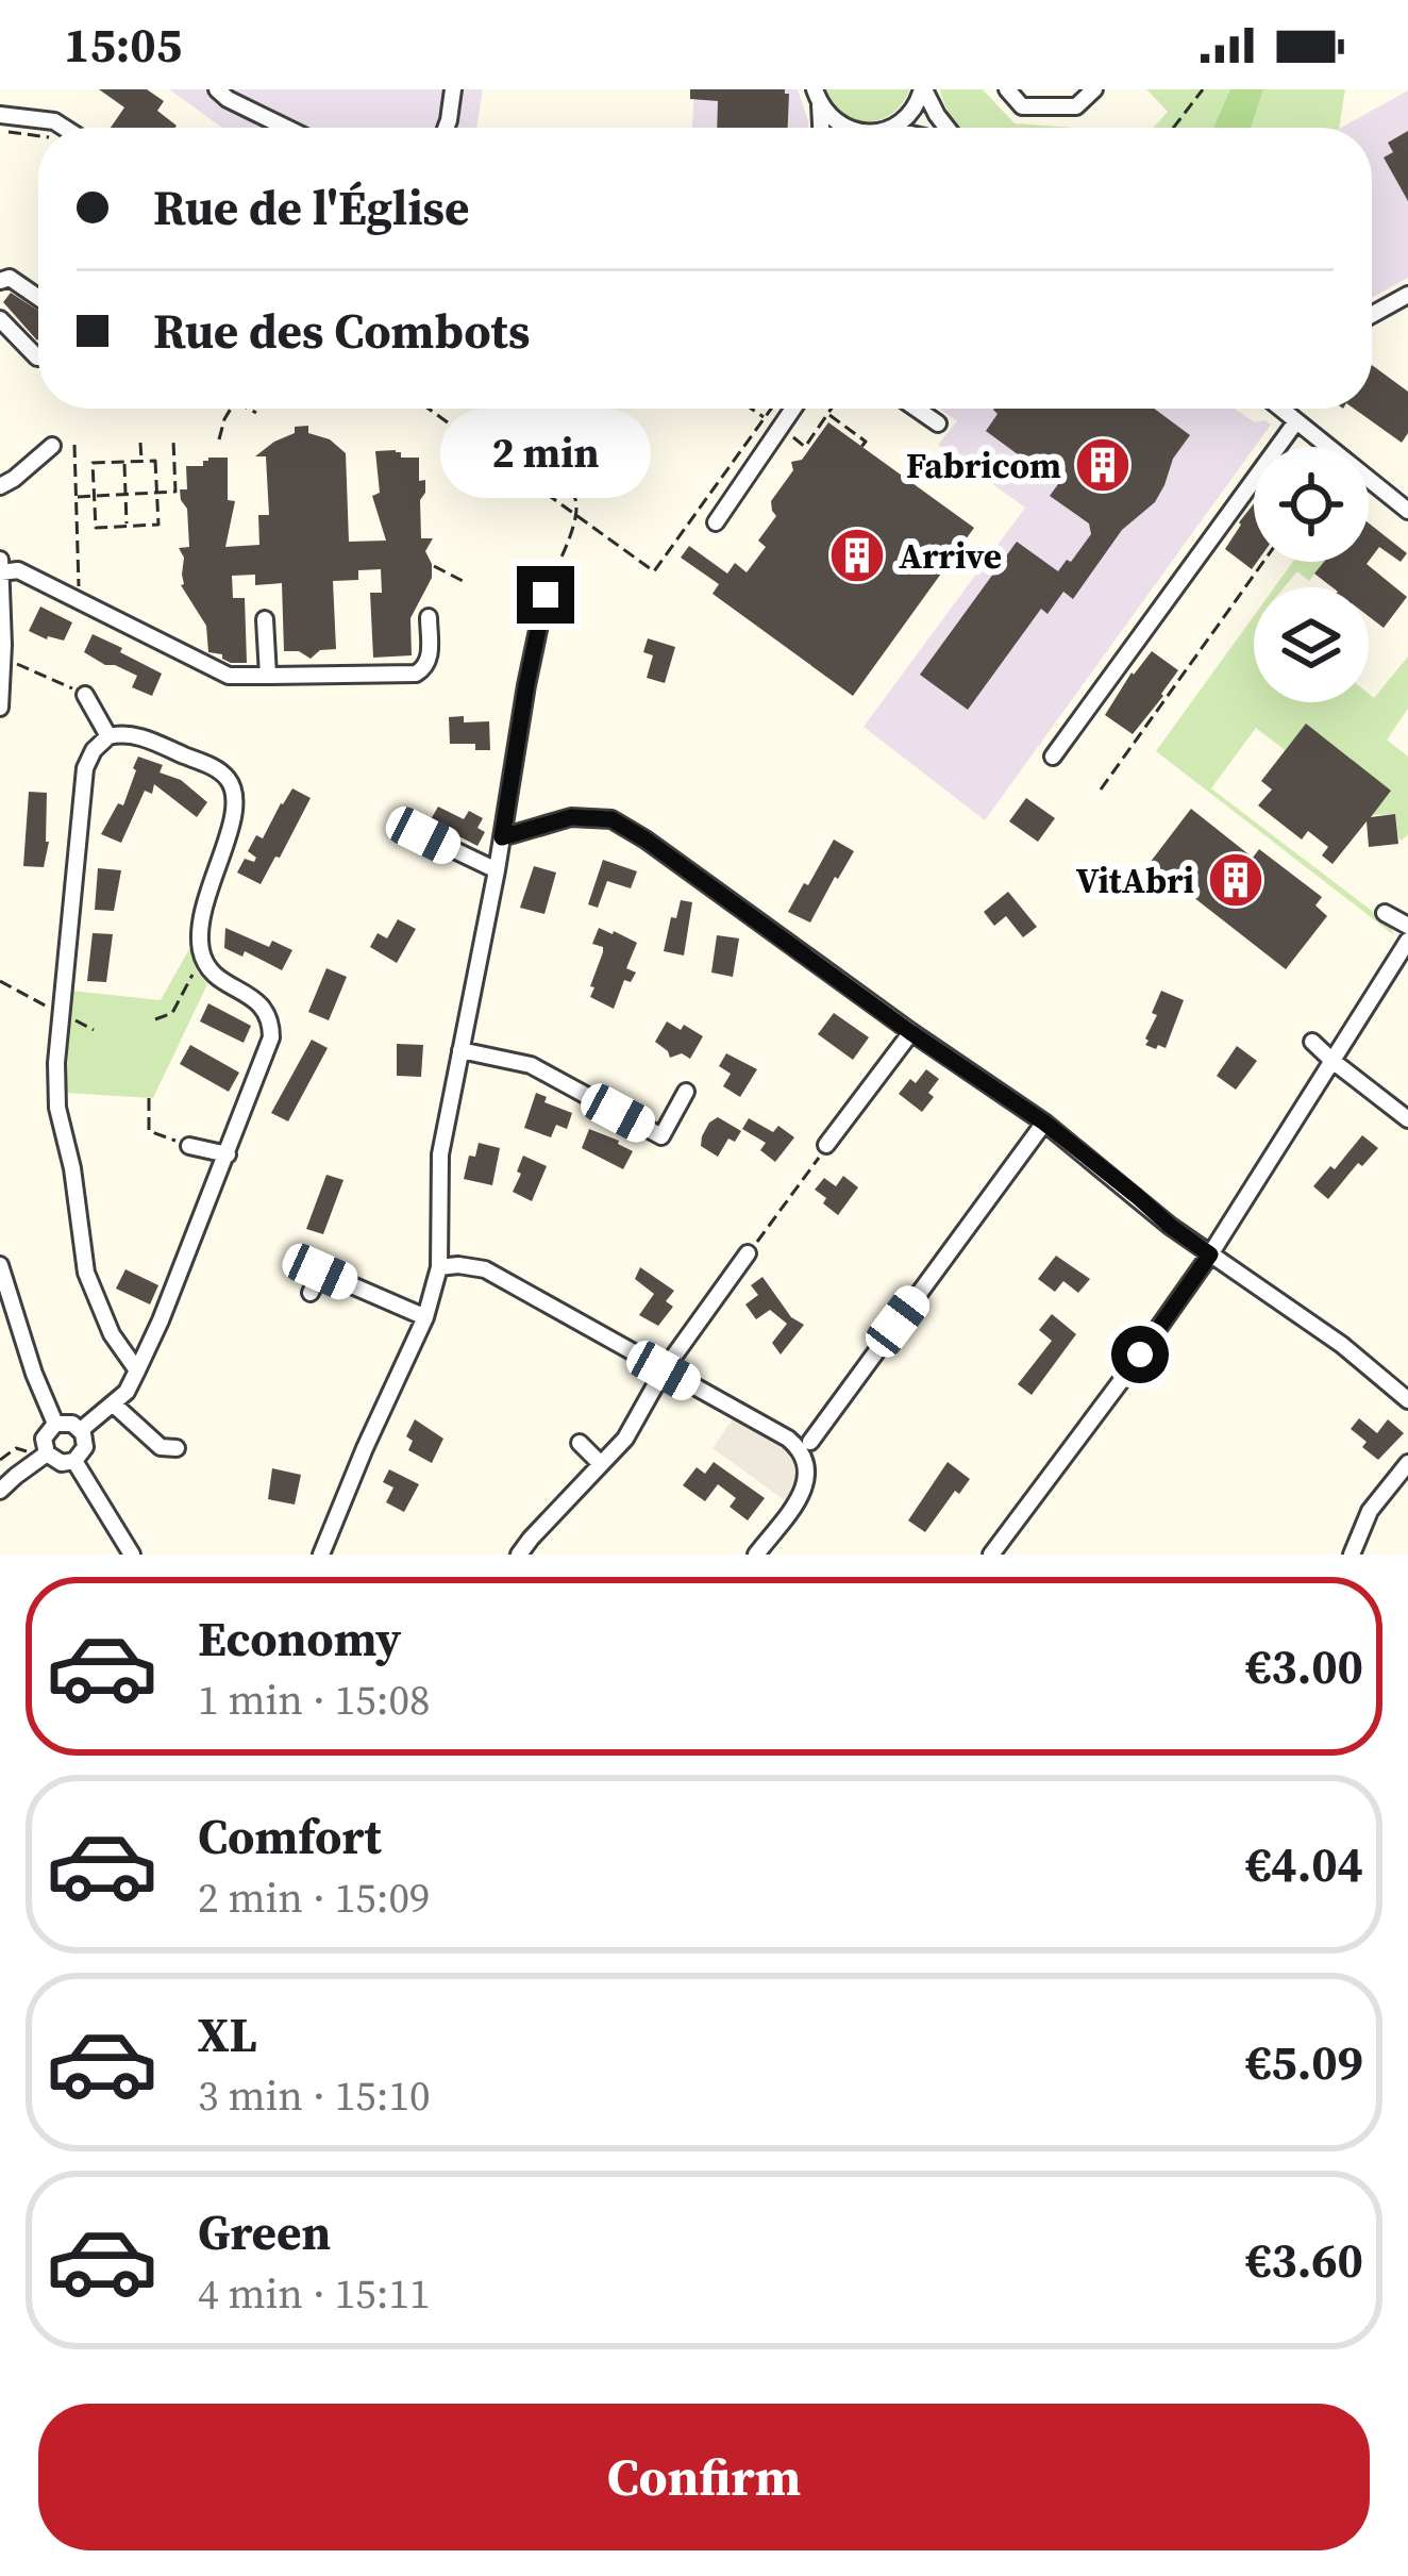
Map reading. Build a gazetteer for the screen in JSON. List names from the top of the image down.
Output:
{
  "places": {
    "building": ["Fabricom", "Arrive", "VitAbri"]
  },
  "page": {
    "status": "15:05",
    "banner": ["Rue de l'Église", "Rue des Combots"],
    "bubble": "2 min",
    "list": [
      {
        "name": "Economy",
        "note": "1 min · 15:08",
        "value": "€3.00"
      },
      {
        "name": "Comfort",
        "note": "2 min · 15:09",
        "value": "€4.04"
      },
      {
        "name": "XL",
        "note": "3 min · 15:10",
        "value": "€5.09"
      },
      {
        "name": "Green",
        "note": "4 min · 15:11",
        "value": "€3.60"
      }
    ],
    "buttons": "Confirm"
  }
}
